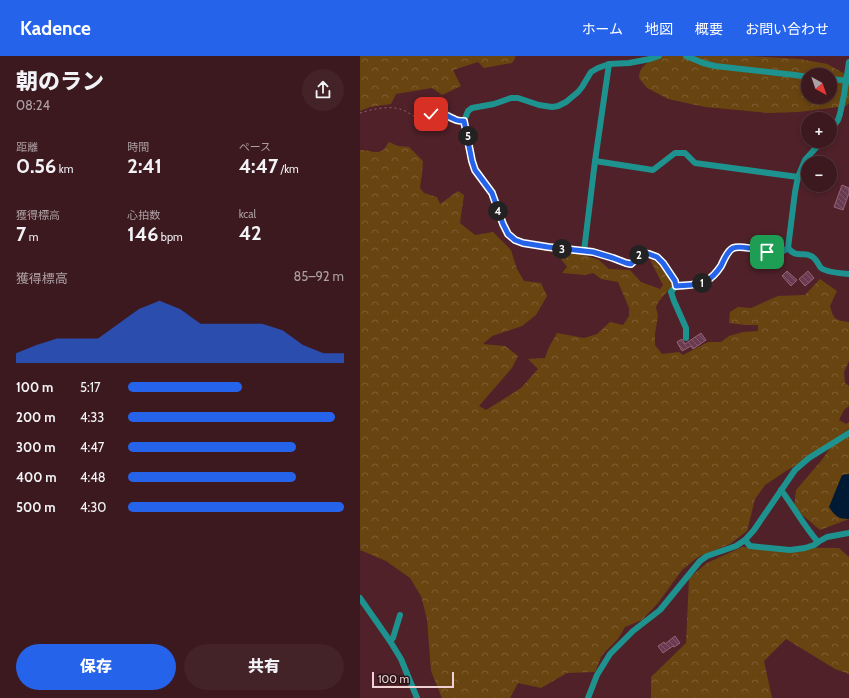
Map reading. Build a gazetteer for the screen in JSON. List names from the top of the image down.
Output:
{
  "scale_bar": "100 m",
  "north": "bottom right",
  "page": {
    "header": "Kadence",
    "nav": [
      "ホーム",
      "地図",
      "概要",
      "お問い合わせ"
    ],
    "heading": ["朝のラン", "08:24"],
    "map_buttons": ["+", "−"],
    "stats": [
      ["距離", "0.56 km"],
      ["時間", "2:41"],
      ["ペース", "4:47 /km"],
      ["獲得標高", "7 m"],
      ["心拍数", "146 bpm"],
      ["kcal", "42"]
    ],
    "pins": [
      "5",
      "4",
      "3",
      "2",
      "1"
    ],
    "chart": ["獲得標高", "85–92 m"],
    "list": [
      {
        "name": "100 m",
        "note": "5:17"
      },
      {
        "name": "200 m",
        "note": "4:33"
      },
      {
        "name": "300 m",
        "note": "4:47"
      },
      {
        "name": "400 m",
        "note": "4:48"
      },
      {
        "name": "500 m",
        "note": "4:30"
      }
    ],
    "buttons": ["保存", "共有"],
    "scale": "100 m"
  }
}
